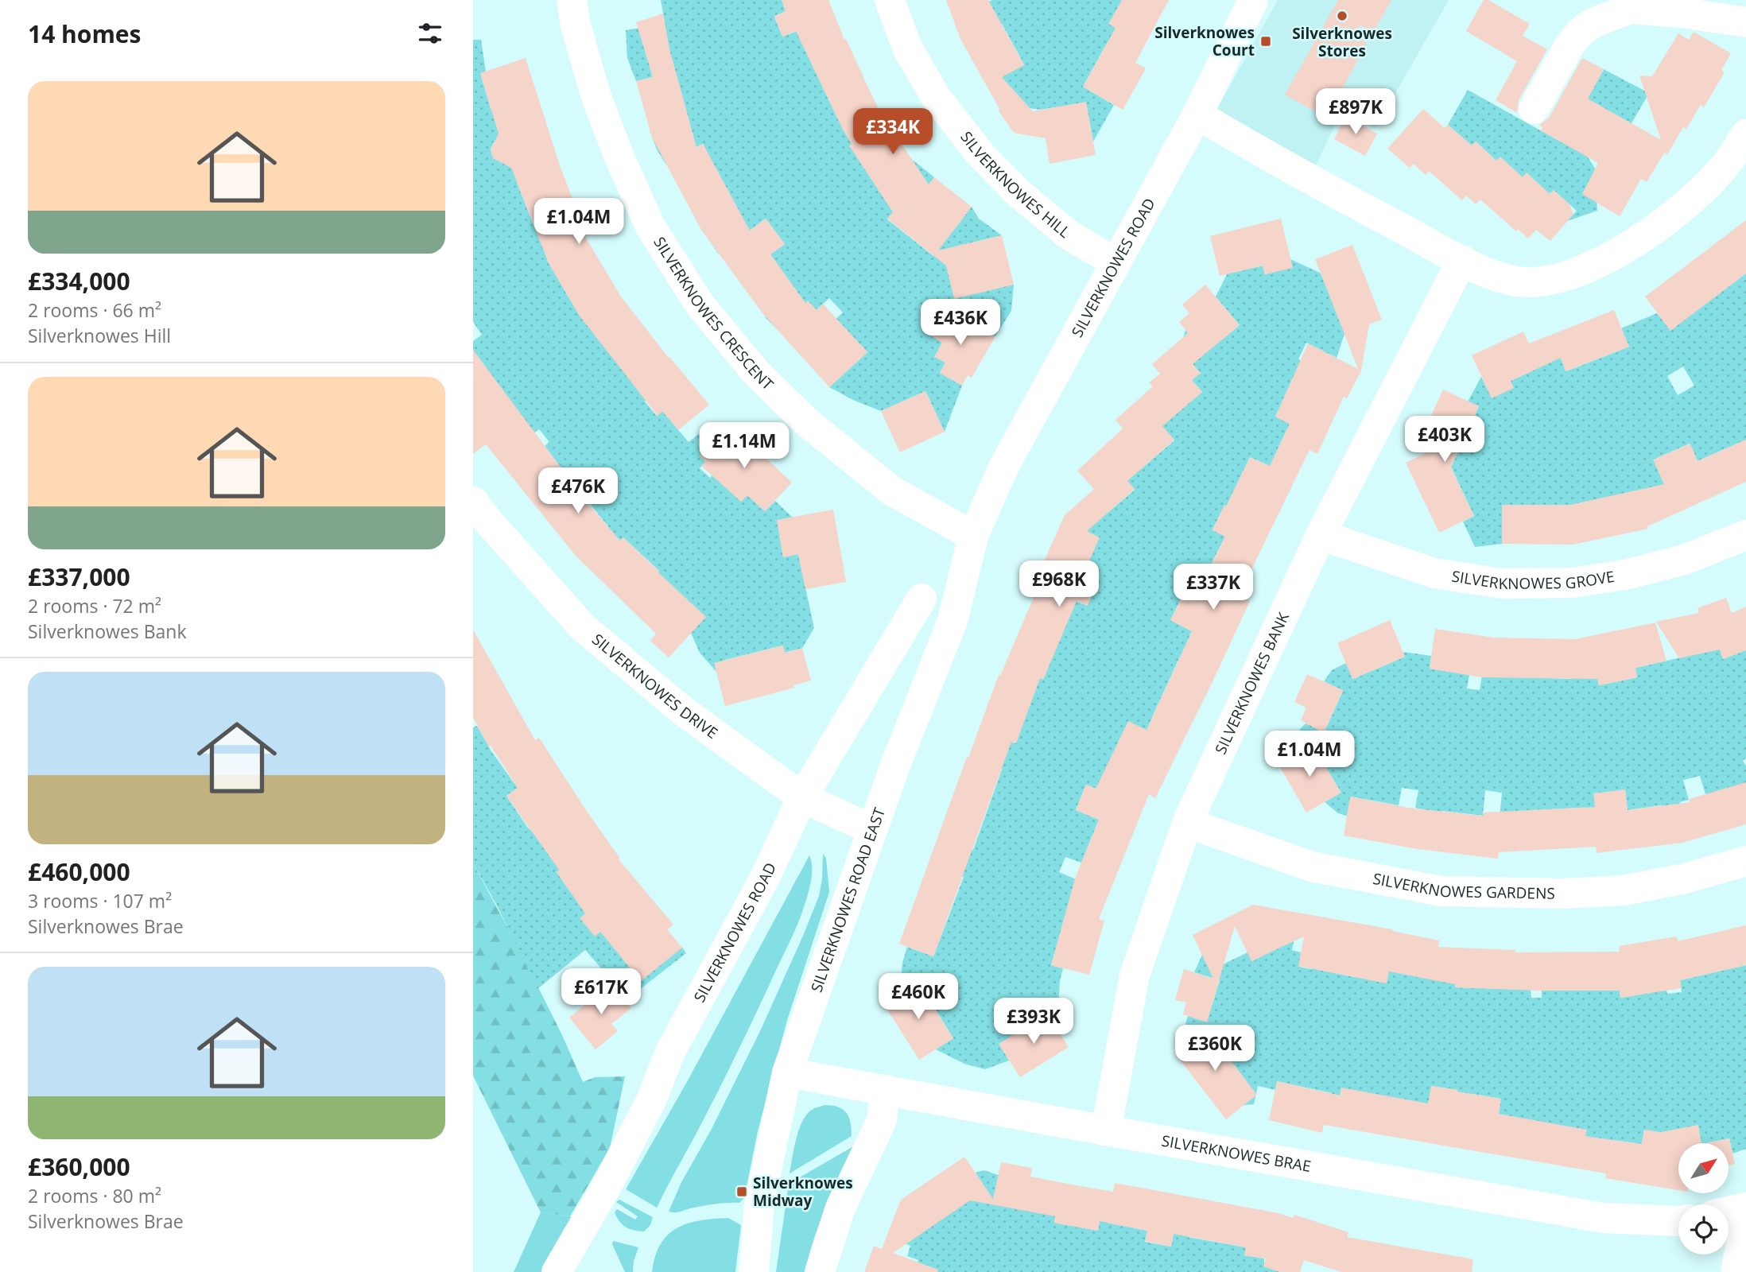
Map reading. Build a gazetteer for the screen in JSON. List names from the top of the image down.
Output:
{
  "streets": {
    "street": [
      "SILVERKNOWES HILL",
      "SILVERKNOWES ROAD",
      "SILVERKNOWES CRESCENT",
      "SILVERKNOWES GROVE",
      "SILVERKNOWES BANK",
      "SILVERKNOWES DRIVE",
      "SILVERKNOWES GARDENS",
      "SILVERKNOWES ROAD EAST",
      "SILVERKNOWES BRAE"
    ]
  },
  "crossings": [
    ["SILVERKNOWES HILL", "SILVERKNOWES ROAD"],
    ["SILVERKNOWES ROAD", "SILVERKNOWES CRESCENT"],
    ["SILVERKNOWES ROAD", "SILVERKNOWES DRIVE"],
    ["SILVERKNOWES ROAD", "SILVERKNOWES ROAD EAST"],
    ["SILVERKNOWES CRESCENT", "SILVERKNOWES ROAD EAST"],
    ["SILVERKNOWES GROVE", "SILVERKNOWES BANK"],
    ["SILVERKNOWES BANK", "SILVERKNOWES GARDENS"],
    ["SILVERKNOWES BANK", "SILVERKNOWES BRAE"],
    ["SILVERKNOWES DRIVE", "SILVERKNOWES ROAD EAST"],
    ["SILVERKNOWES ROAD EAST", "SILVERKNOWES BRAE"]
  ],
  "places": {
    "other": ["Silverknowes Stores"],
    "transit": ["Silverknowes Court", "Silverknowes Midway"]
  },
  "north": "top right",
  "page": {
    "heading": "14 homes",
    "list": [
      {
        "name": "£334,000",
        "note": "2 rooms · 66 m² · Silverknowes Hill"
      },
      {
        "name": "£337,000",
        "note": "2 rooms · 72 m² · Silverknowes Bank"
      },
      {
        "name": "£460,000",
        "note": "3 rooms · 107 m² · Silverknowes Brae"
      },
      {
        "name": "£360,000",
        "note": "2 rooms · 80 m² · Silverknowes Brae"
      }
    ],
    "price": [
      "£897K",
      "£334K",
      "£1.04M",
      "£436K",
      "£403K",
      "£1.14M",
      "£476K",
      "£968K",
      "£337K",
      "£1.04M",
      "£617K",
      "£460K",
      "£393K",
      "£360K"
    ]
  }
}
